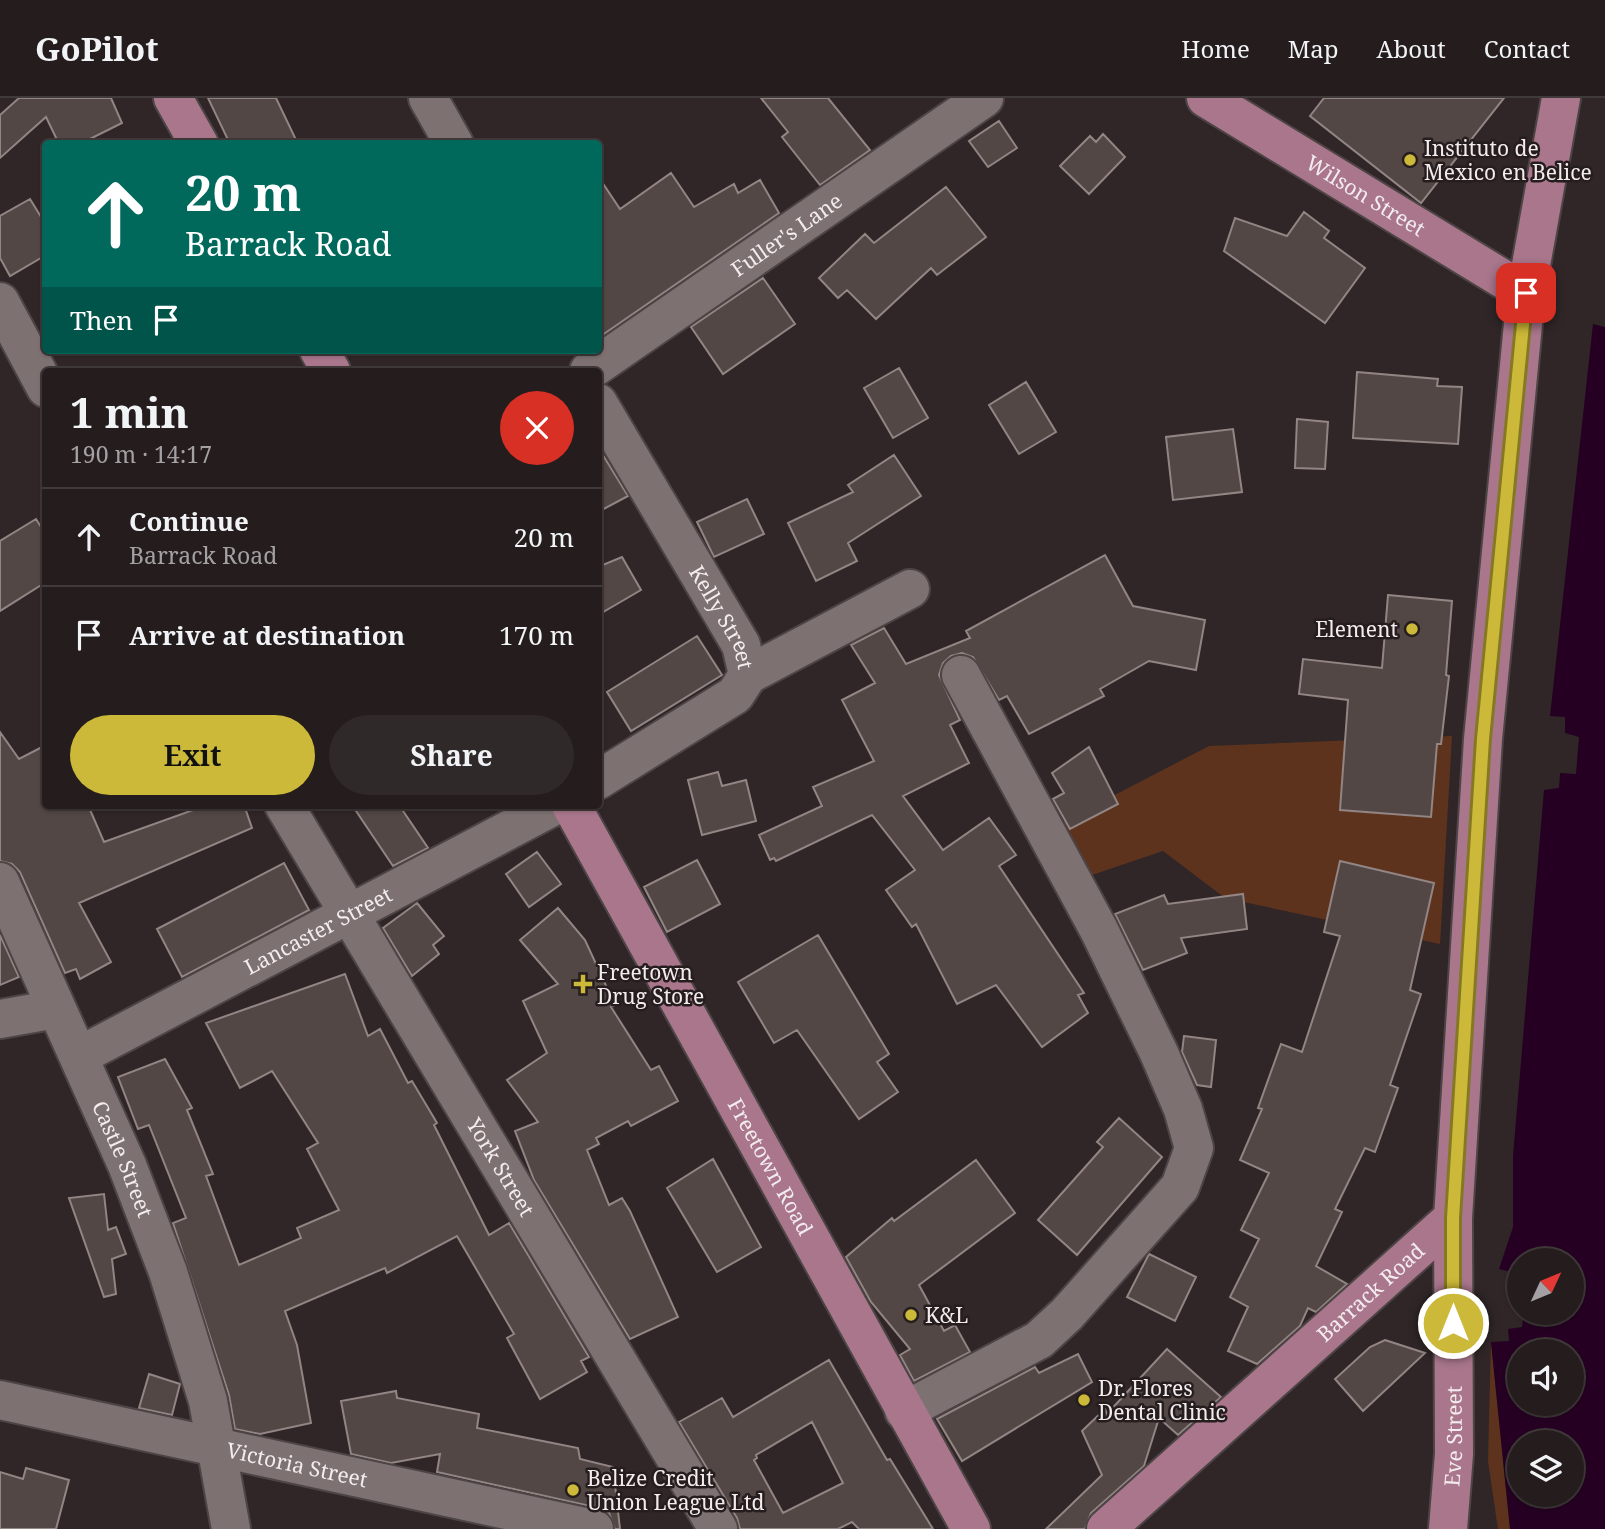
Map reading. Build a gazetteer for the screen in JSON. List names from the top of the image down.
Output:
{
  "streets": {
    "main road": [
      "Wilson Street",
      "Freetown Road",
      "Barrack Road",
      "Eve Street"
    ],
    "street": [
      "Fuller's Lane",
      "Kelly Street",
      "Lancaster Street",
      "Castle Street",
      "York Street",
      "Victoria Street"
    ]
  },
  "crossings": [
    ["Lancaster Street", "Castle Street"],
    ["Lancaster Street", "York Street"],
    ["Castle Street", "Victoria Street"],
    ["Barrack Road", "Eve Street"]
  ],
  "places": {
    "other": [
      "Instituto de Mexico en Belice",
      "Element",
      "K&L",
      "Dr. Flores Dental Clinic",
      "Belize Credit Union League Ltd"
    ],
    "health": ["Freetown Drug Store"]
  },
  "north": "top right",
  "page": {
    "header": "GoPilot",
    "nav": [
      "Home",
      "Map",
      "About",
      "Contact"
    ],
    "turn": ["20 m", "Barrack Road"],
    "then": "Then",
    "heading": ["1 min", "190 m · 14:17"],
    "list": [
      {
        "name": "Continue",
        "note": "Barrack Road",
        "value": "20 m"
      },
      {
        "name": "Arrive at destination",
        "value": "170 m"
      }
    ],
    "buttons": ["Exit", "Share"]
  }
}
